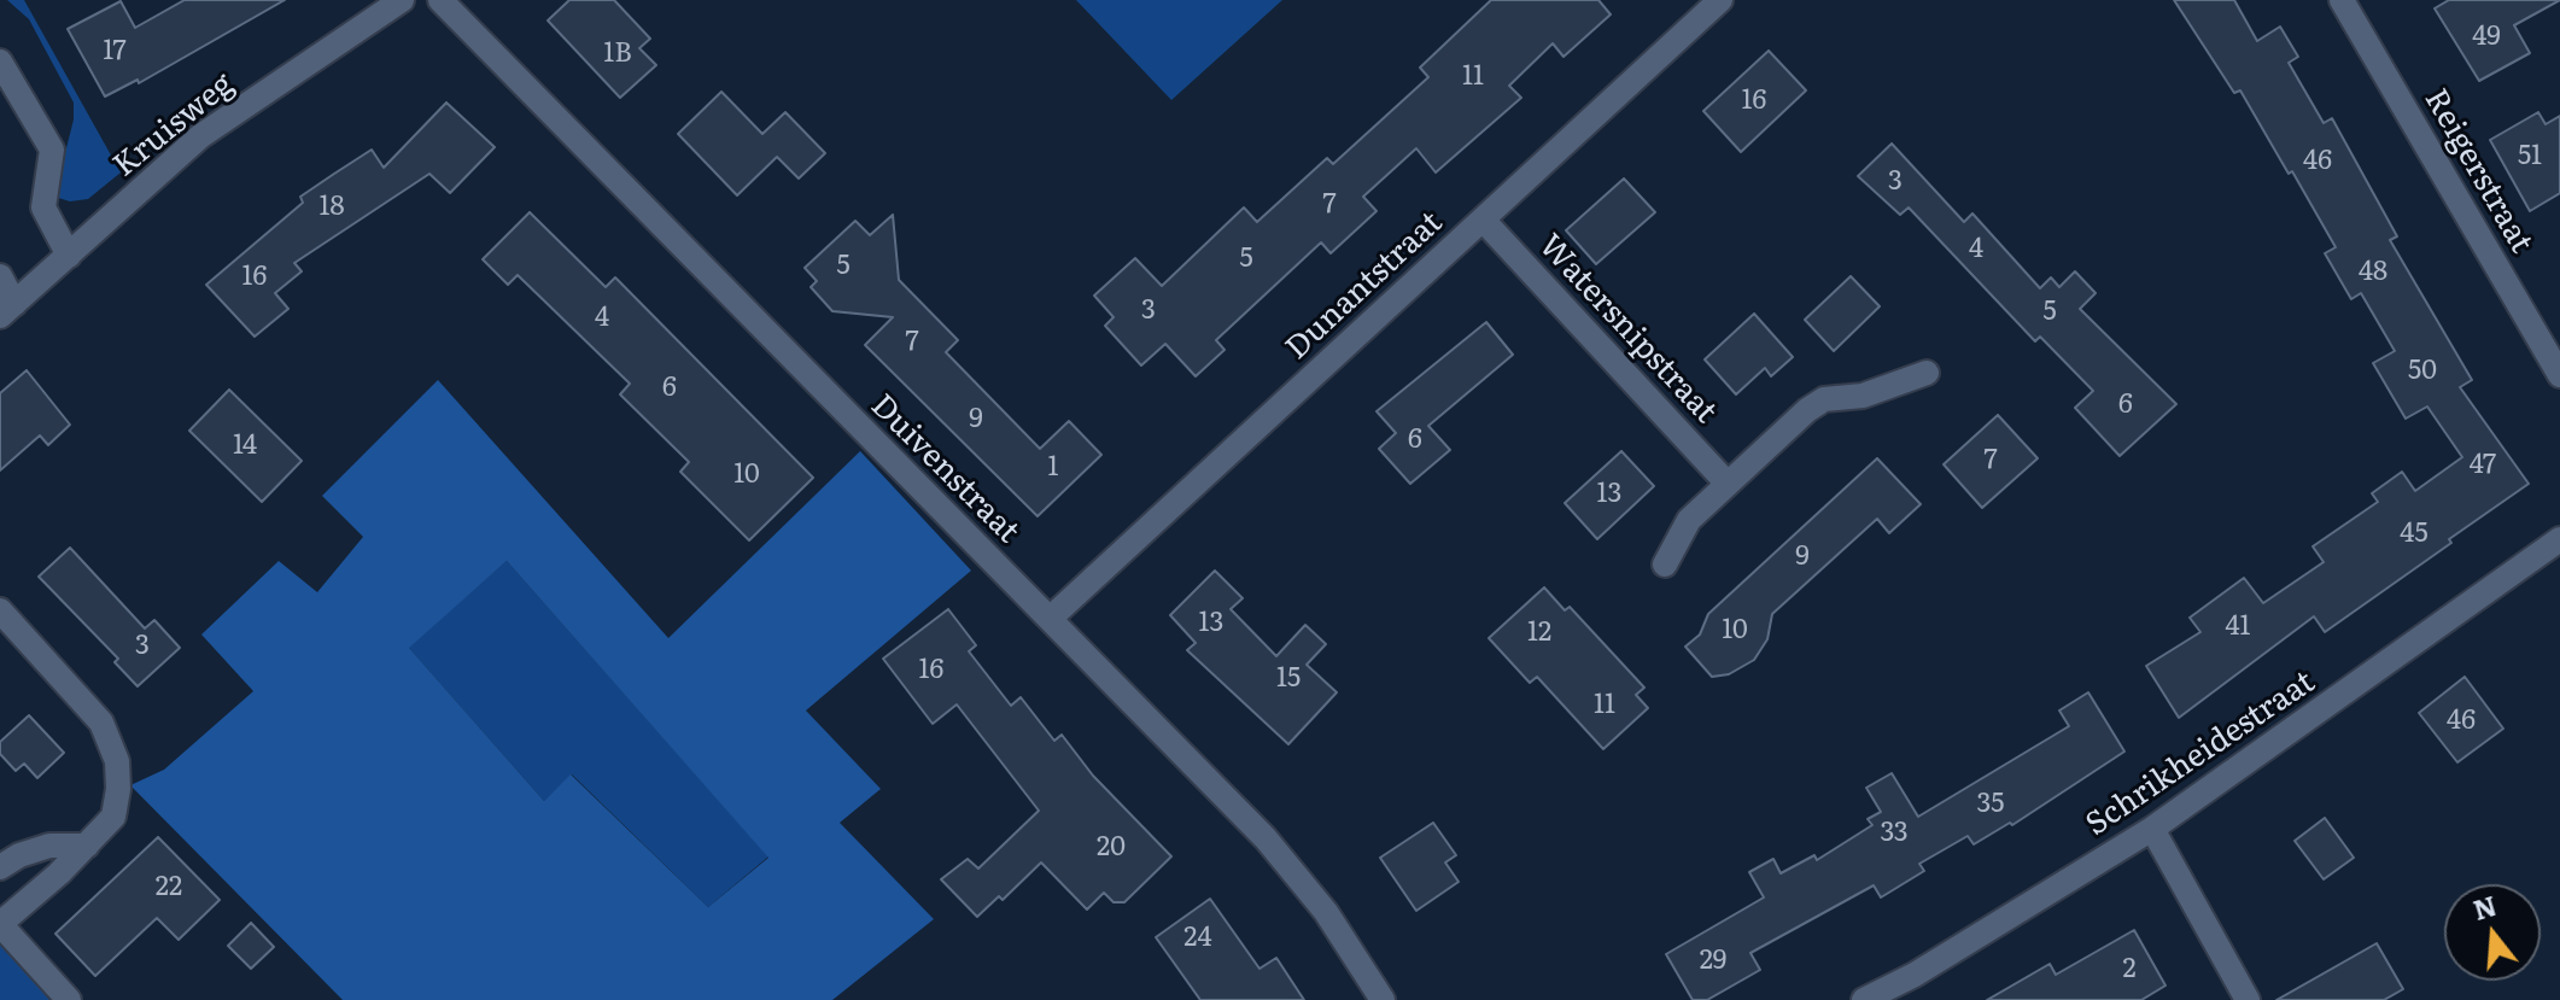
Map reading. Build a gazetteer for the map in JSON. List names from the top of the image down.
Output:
{
  "streets": {
    "street": [
      "Kruisweg",
      "Reigerstraat",
      "Dunantstraat",
      "Watersnipstraat",
      "Duivenstraat",
      "Schrikheidestraat"
    ]
  },
  "crossings": [
    ["Dunantstraat", "Watersnipstraat"],
    ["Dunantstraat", "Duivenstraat"]
  ],
  "house_numbers": [
    "49",
    "17",
    "1B",
    "11",
    "16",
    "51",
    "46",
    "3",
    "7",
    "18",
    "4",
    "5",
    "5",
    "48",
    "16",
    "3",
    "5",
    "4",
    "7",
    "50",
    "6",
    "6",
    "9",
    "6",
    "14",
    "7",
    "47",
    "1",
    "10",
    "13",
    "45",
    "9",
    "13",
    "41",
    "10",
    "12",
    "3",
    "16",
    "15",
    "11",
    "46",
    "35",
    "33",
    "20",
    "22",
    "24",
    "29",
    "2"
  ],
  "north": "top"
}
